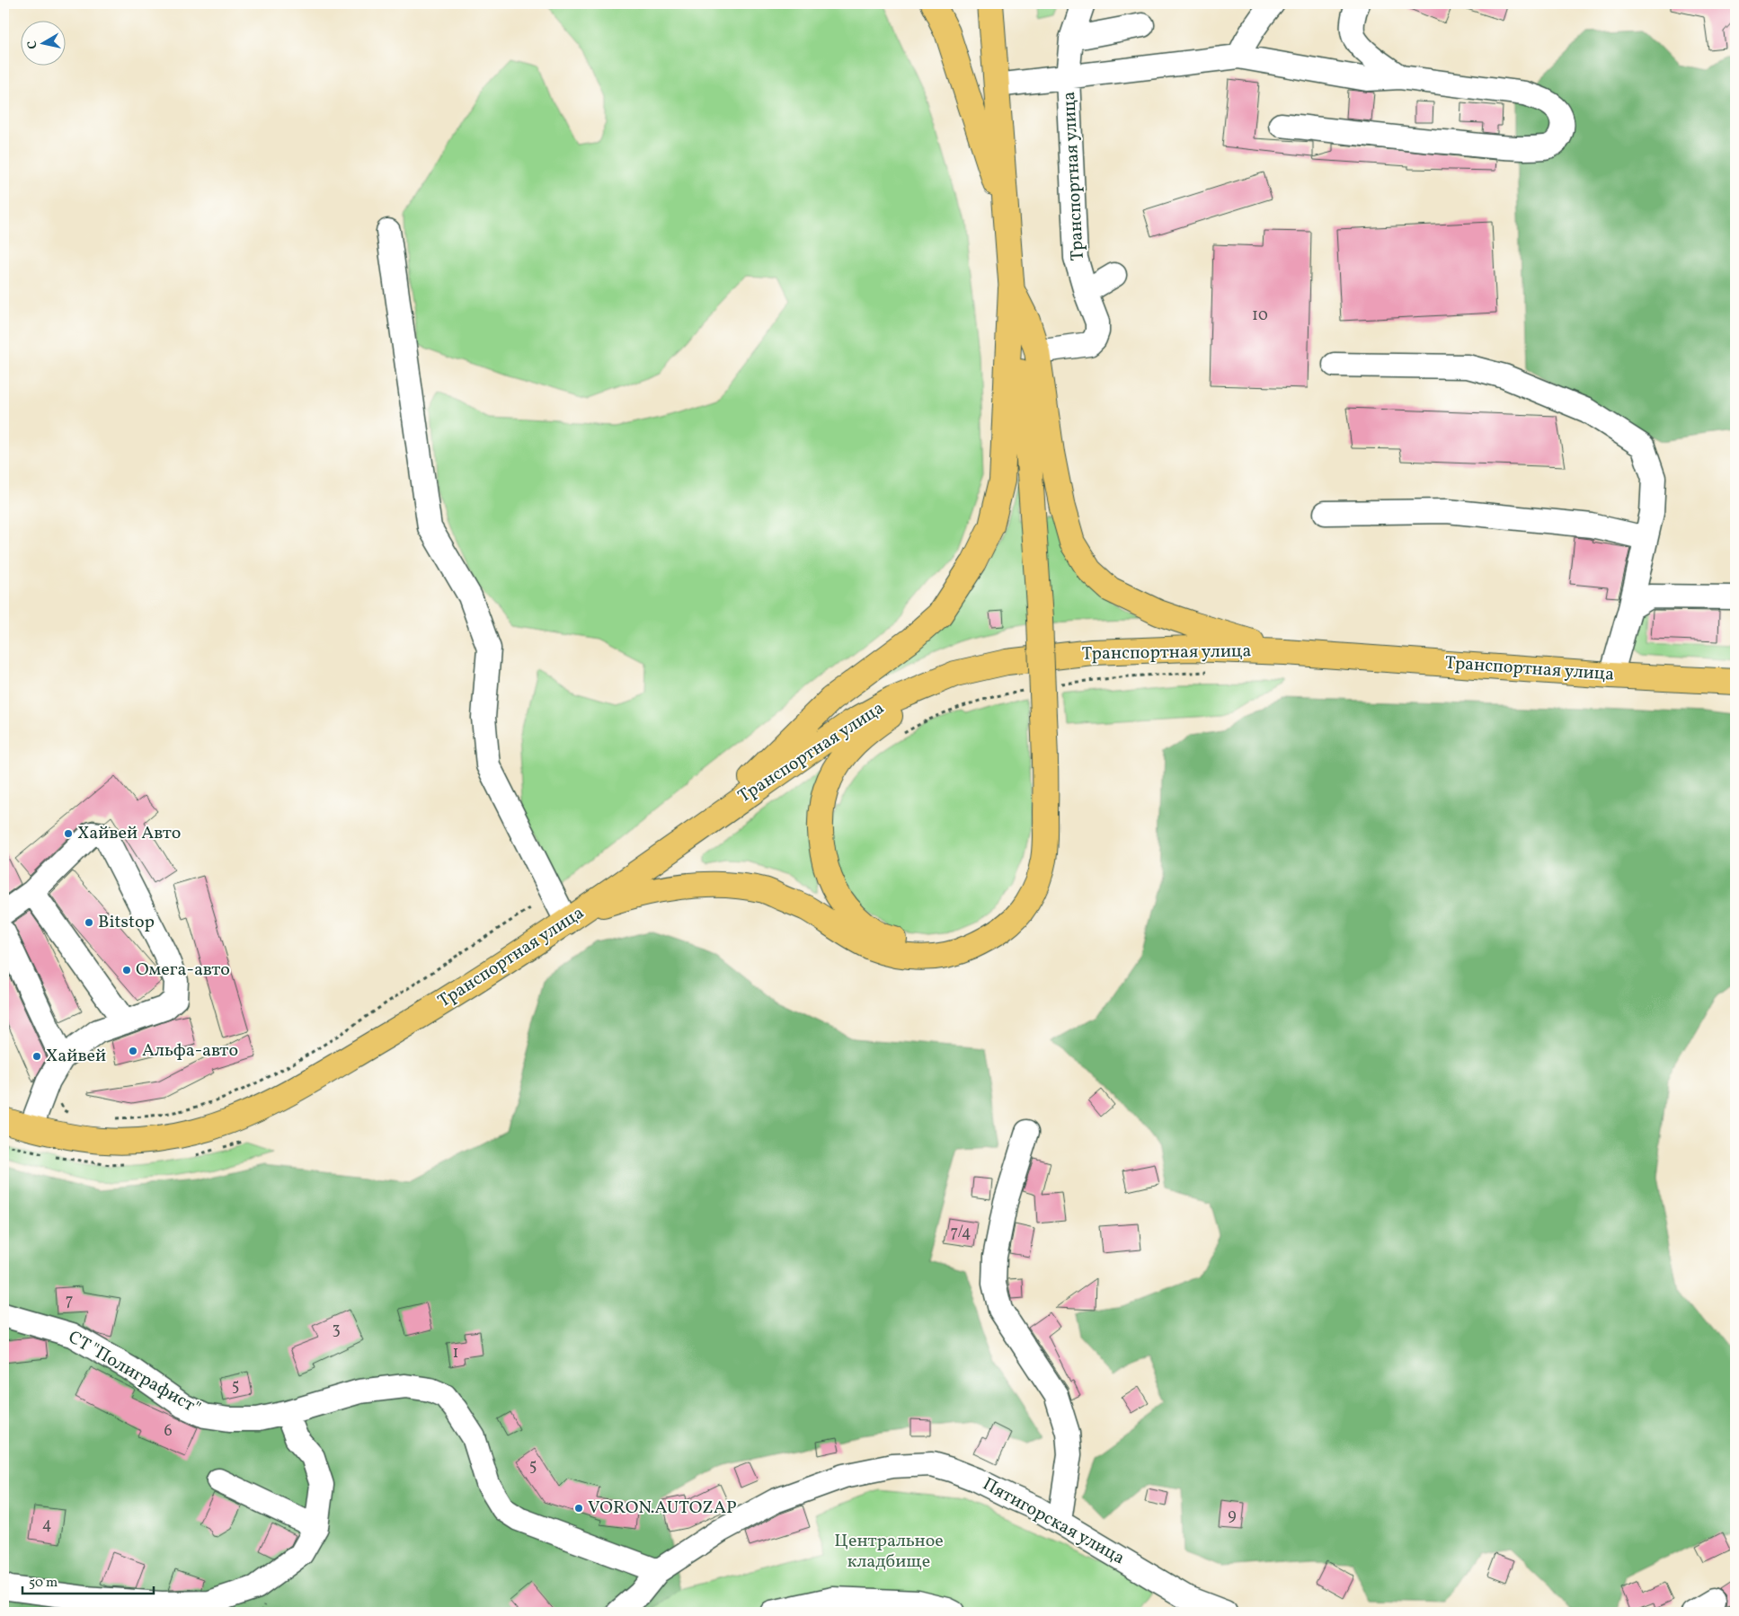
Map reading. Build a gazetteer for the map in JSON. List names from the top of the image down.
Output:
{
  "streets": {
    "main road": ["Транспортная улица"],
    "street": ["СТ \"Полиграфист\"", "Пятигорская улица"]
  },
  "crossings": [
    ["СТ \"Полиграфист\"", "Пятигорская улица"]
  ],
  "parks": ["Центральное кладбище"],
  "places": [
    "Хайвей Авто",
    "Bitstop",
    "Омега-авто",
    "Альфа-авто",
    "Хайвей",
    "VORON.AUTOZAP"
  ],
  "house_numbers": [
    "10",
    "7/4",
    "7",
    "3",
    "1",
    "5",
    "6",
    "5",
    "9",
    "4"
  ],
  "scale_bar": "50 m",
  "north": "left"
}
